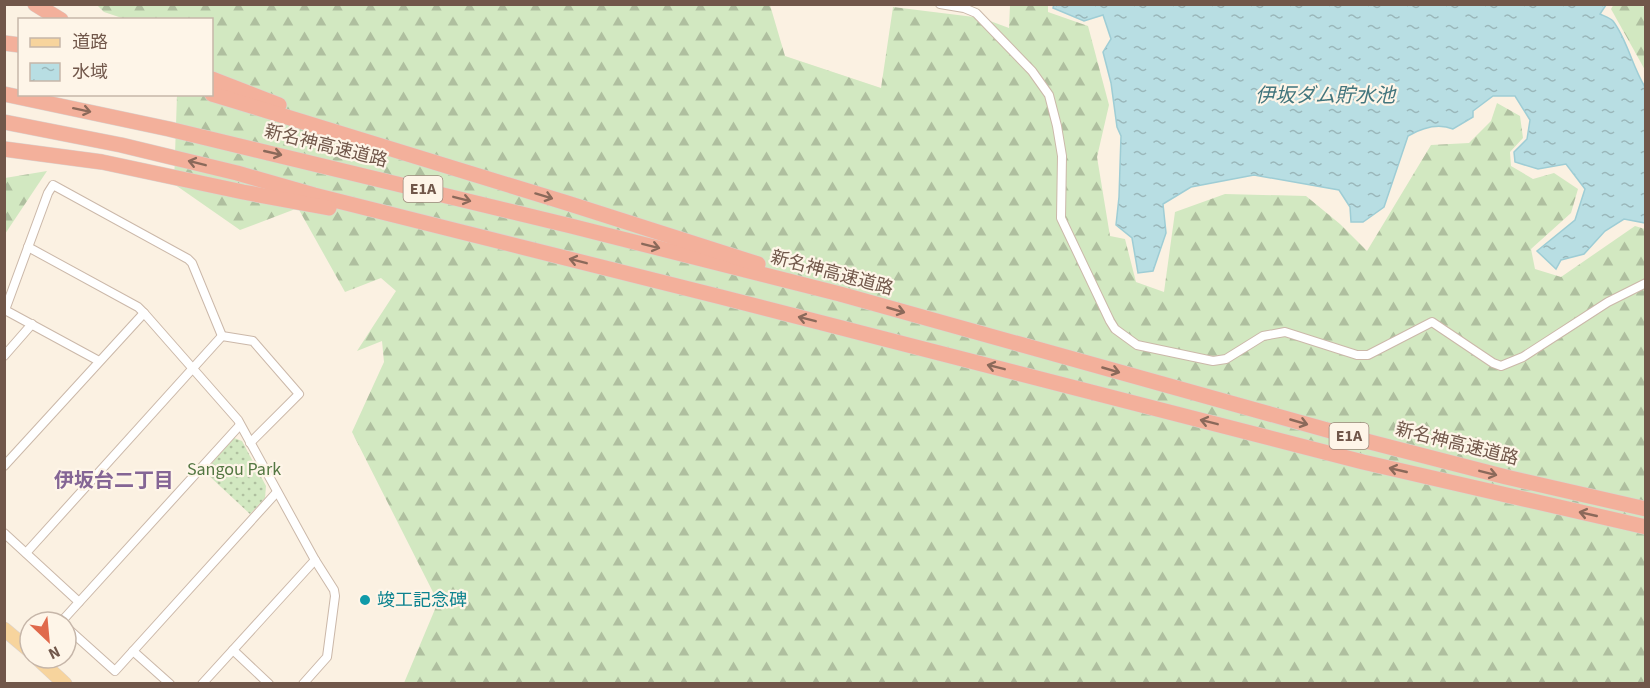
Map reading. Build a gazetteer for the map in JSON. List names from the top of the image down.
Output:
{
  "streets": {
    "highway": ["新名神高速道路", "E1A"]
  },
  "districts": ["伊坂台二丁目"],
  "water": ["伊坂ダム貯水池"],
  "parks": ["Sangou Park"],
  "places": ["竣工記念碑"],
  "legend": ["道路", "水域"],
  "north": "bottom right"
}
